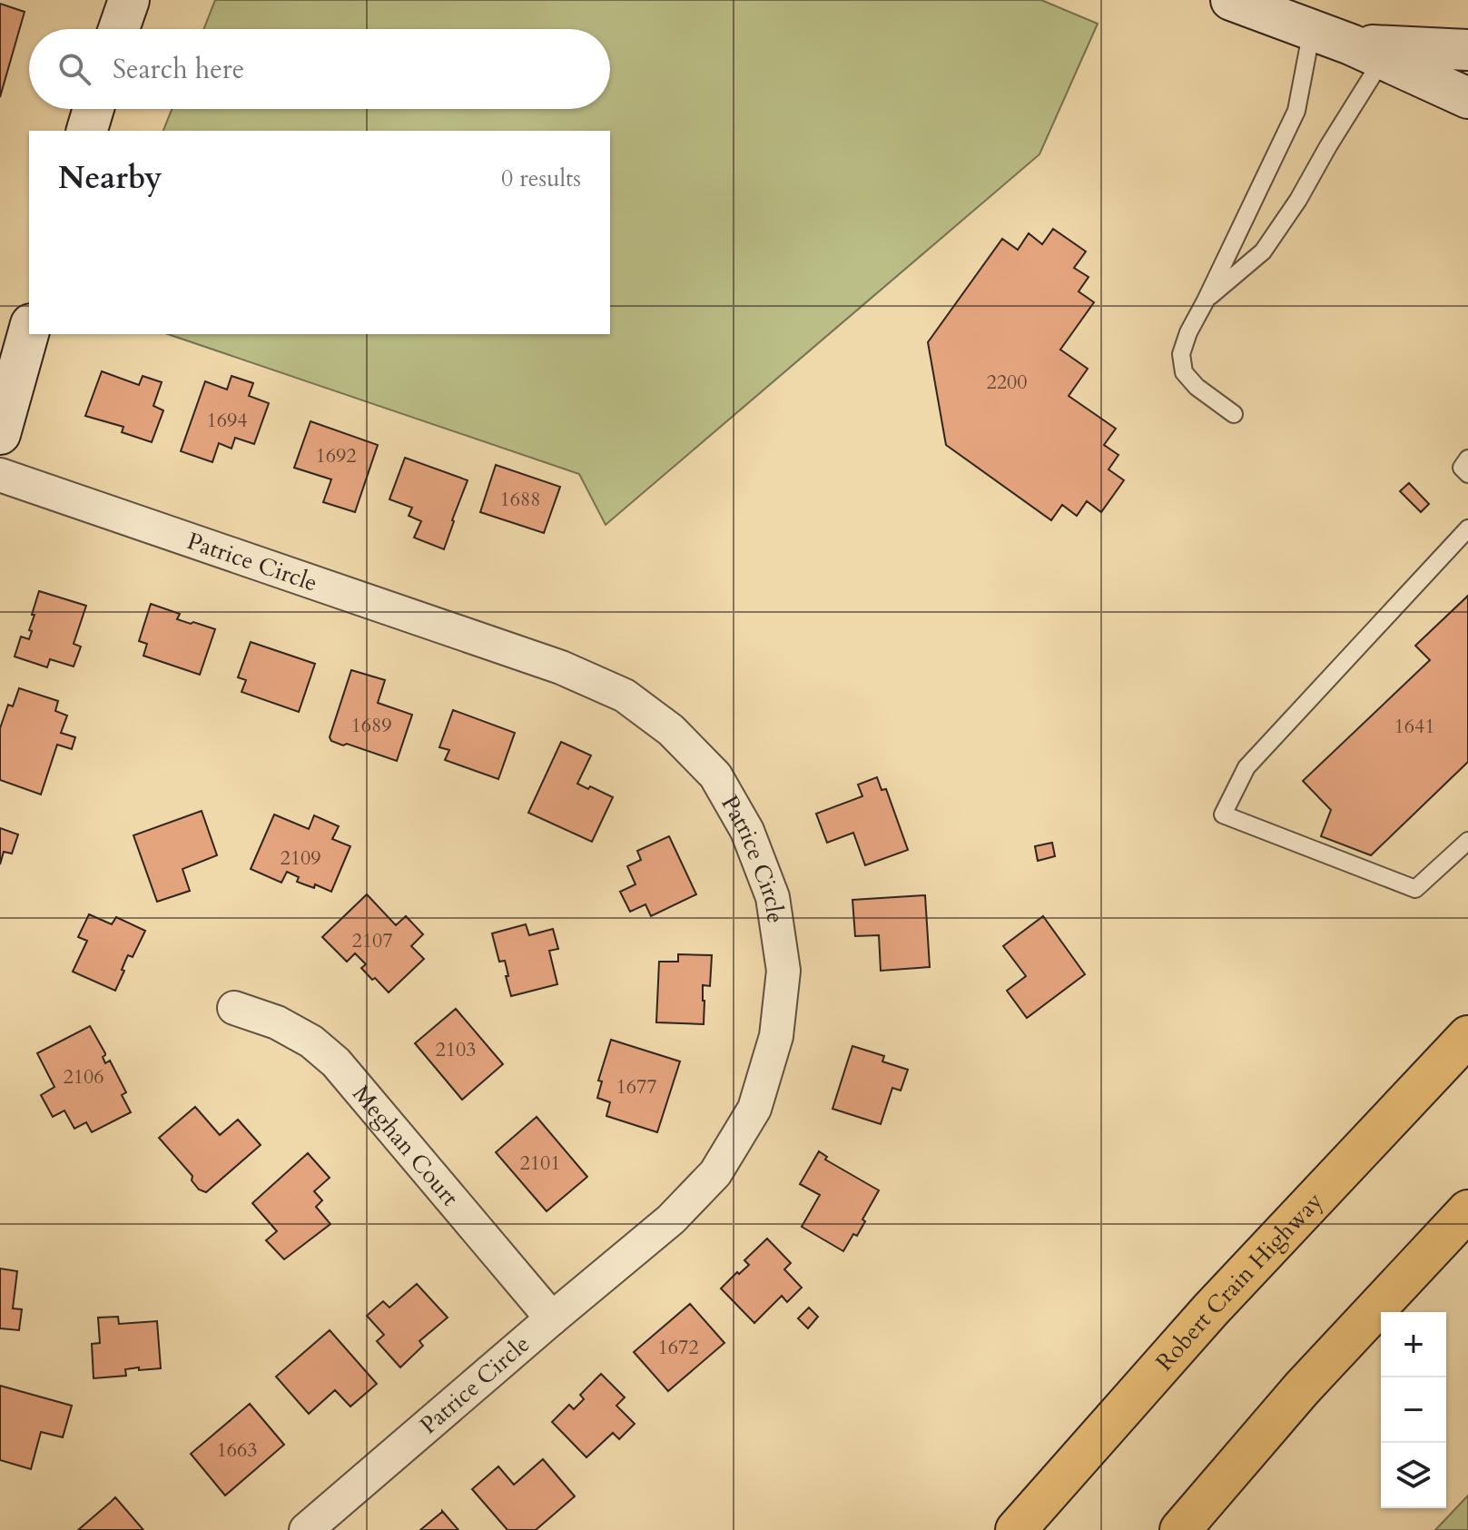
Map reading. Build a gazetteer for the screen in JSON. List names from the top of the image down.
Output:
{
  "streets": {
    "highway": ["Robert Crain Highway"],
    "street": ["Patrice Circle", "Meghan Court"]
  },
  "crossings": [
    ["Patrice Circle", "Meghan Court"]
  ],
  "house_numbers": [
    "2200",
    "1694",
    "1692",
    "1688",
    "1689",
    "1641",
    "2109",
    "2107",
    "2103",
    "2106",
    "1677",
    "2101",
    "1672",
    "1663"
  ],
  "page": {
    "search": "Search here",
    "heading": ["Nearby", "0 results"],
    "map_buttons": ["+", "−"]
  }
}
